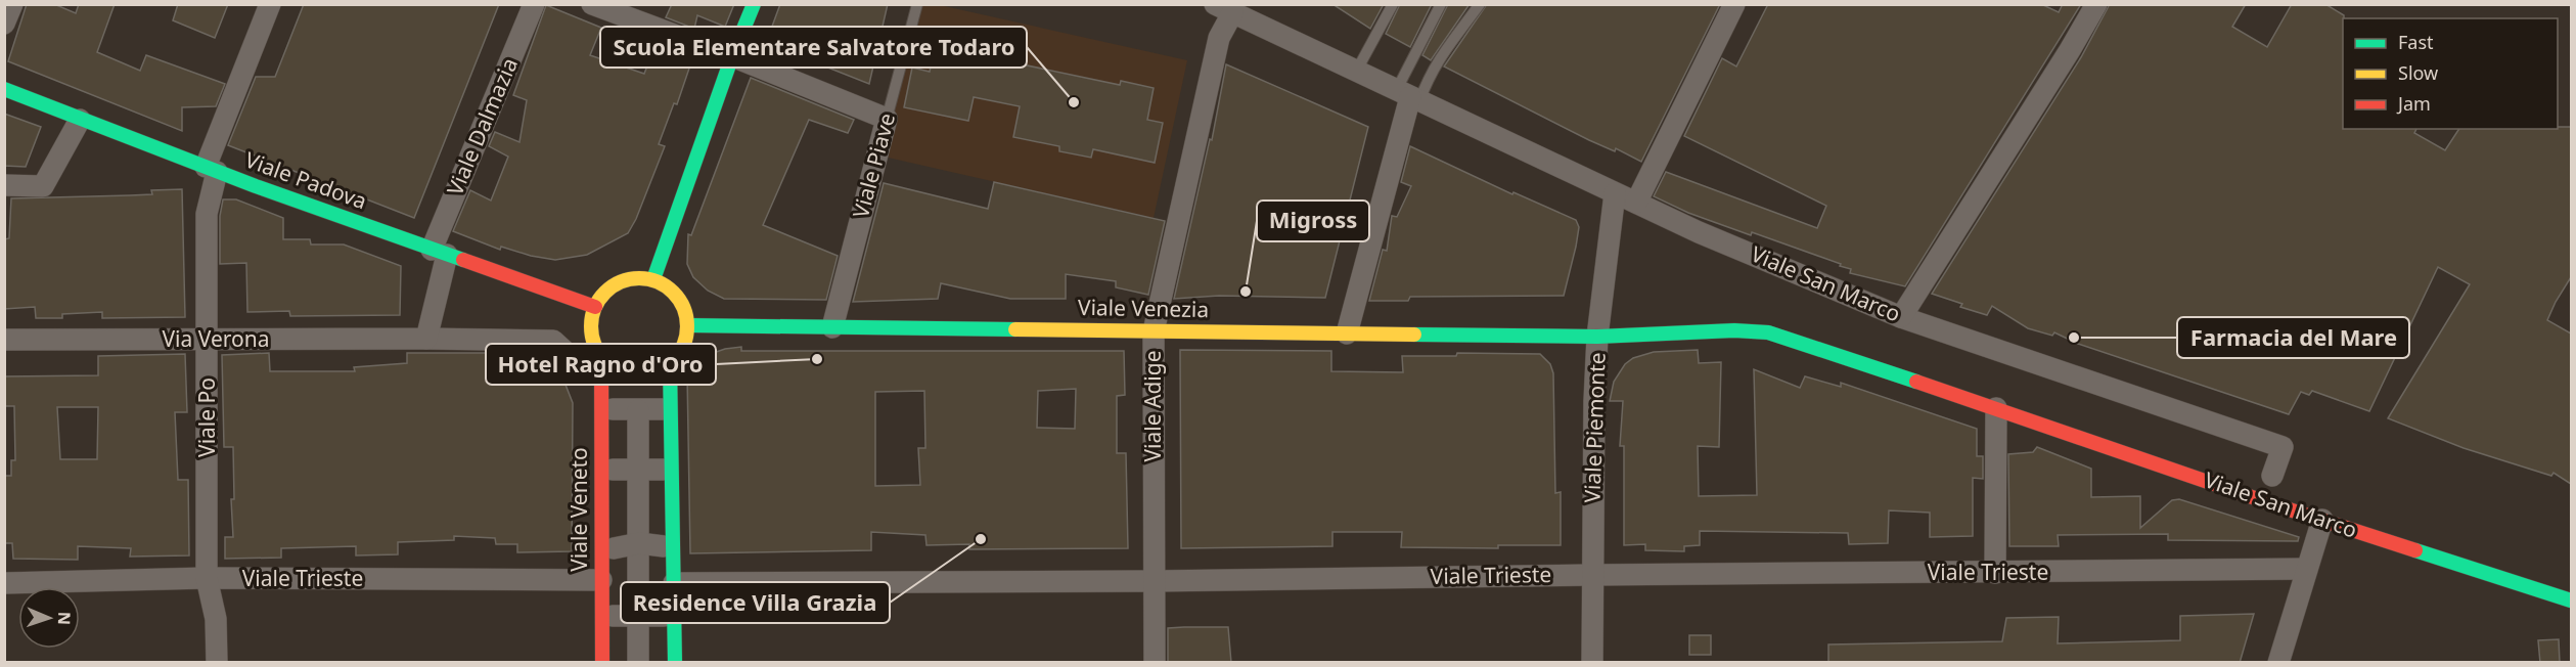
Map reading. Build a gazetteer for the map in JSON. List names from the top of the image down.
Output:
{
  "streets": {
    "street": [
      "Viale Dalmazia",
      "Viale Piave",
      "Viale Padova",
      "Viale San Marco",
      "Viale Venezia",
      "Via Verona",
      "Viale Adige",
      "Viale Po",
      "Viale Piemonte",
      "Viale Veneto",
      "Viale Trieste"
    ]
  },
  "crossings": [
    ["Viale Dalmazia", "Viale Padova"],
    ["Viale Piave", "Viale Venezia"],
    ["Viale Padova", "Viale Venezia"],
    ["Viale Padova", "Viale Po"],
    ["Viale Padova", "Viale Veneto"],
    ["Viale San Marco", "Viale Venezia"],
    ["Viale San Marco", "Viale Adige"],
    ["Viale San Marco", "Viale Piemonte"],
    ["Viale Venezia", "Viale Adige"],
    ["Viale Venezia", "Viale Piemonte"],
    ["Viale Venezia", "Viale Veneto"],
    ["Via Verona", "Viale Po"],
    ["Viale Adige", "Viale Trieste"],
    ["Viale Po", "Viale Trieste"],
    ["Viale Piemonte", "Viale Trieste"],
    ["Viale Veneto", "Viale Trieste"]
  ],
  "places": [
    "Scuola Elementare Salvatore Todaro",
    "Migross",
    "Farmacia del Mare",
    "Hotel Ragno d'Oro",
    "Residence Villa Grazia"
  ],
  "legend": ["Fast", "Slow", "Jam"],
  "north": "right"
}
